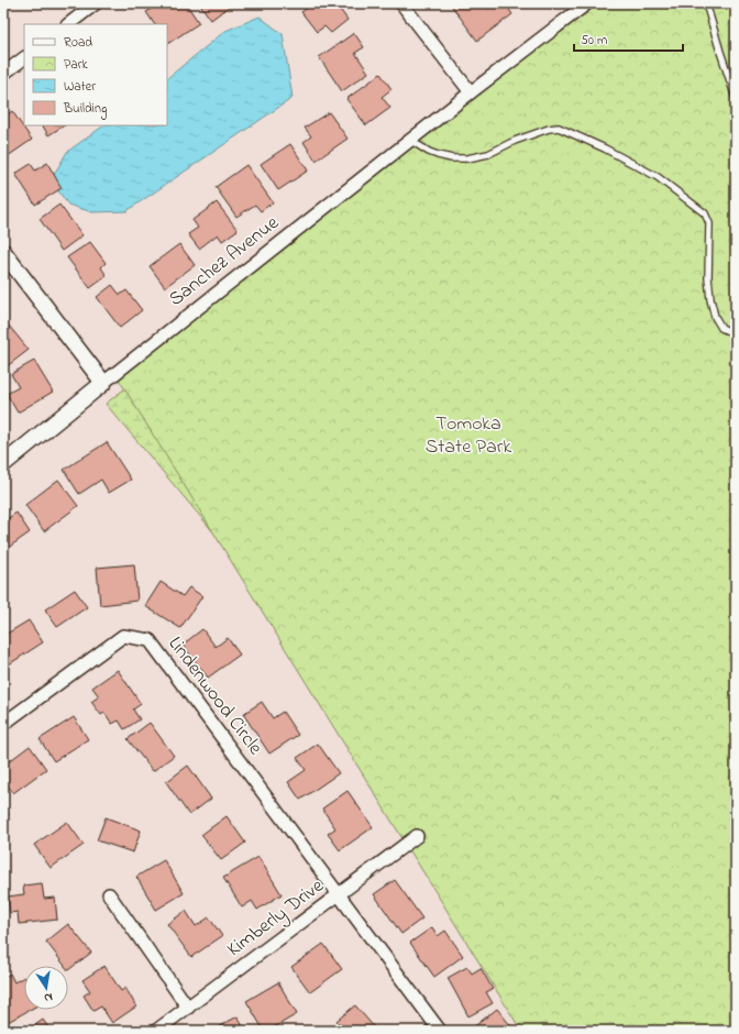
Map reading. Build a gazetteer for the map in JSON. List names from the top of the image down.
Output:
{
  "streets": {
    "street": ["Sanchez Avenue", "Lindenwood Circle", "Kimberly Drive"]
  },
  "crossings": [
    ["Lindenwood Circle", "Kimberly Drive"]
  ],
  "parks": ["Tomoka State Park"],
  "legend": [
    "Road",
    "Park",
    "Water",
    "Building"
  ],
  "scale_bar": "50 m",
  "north": "bottom"
}
